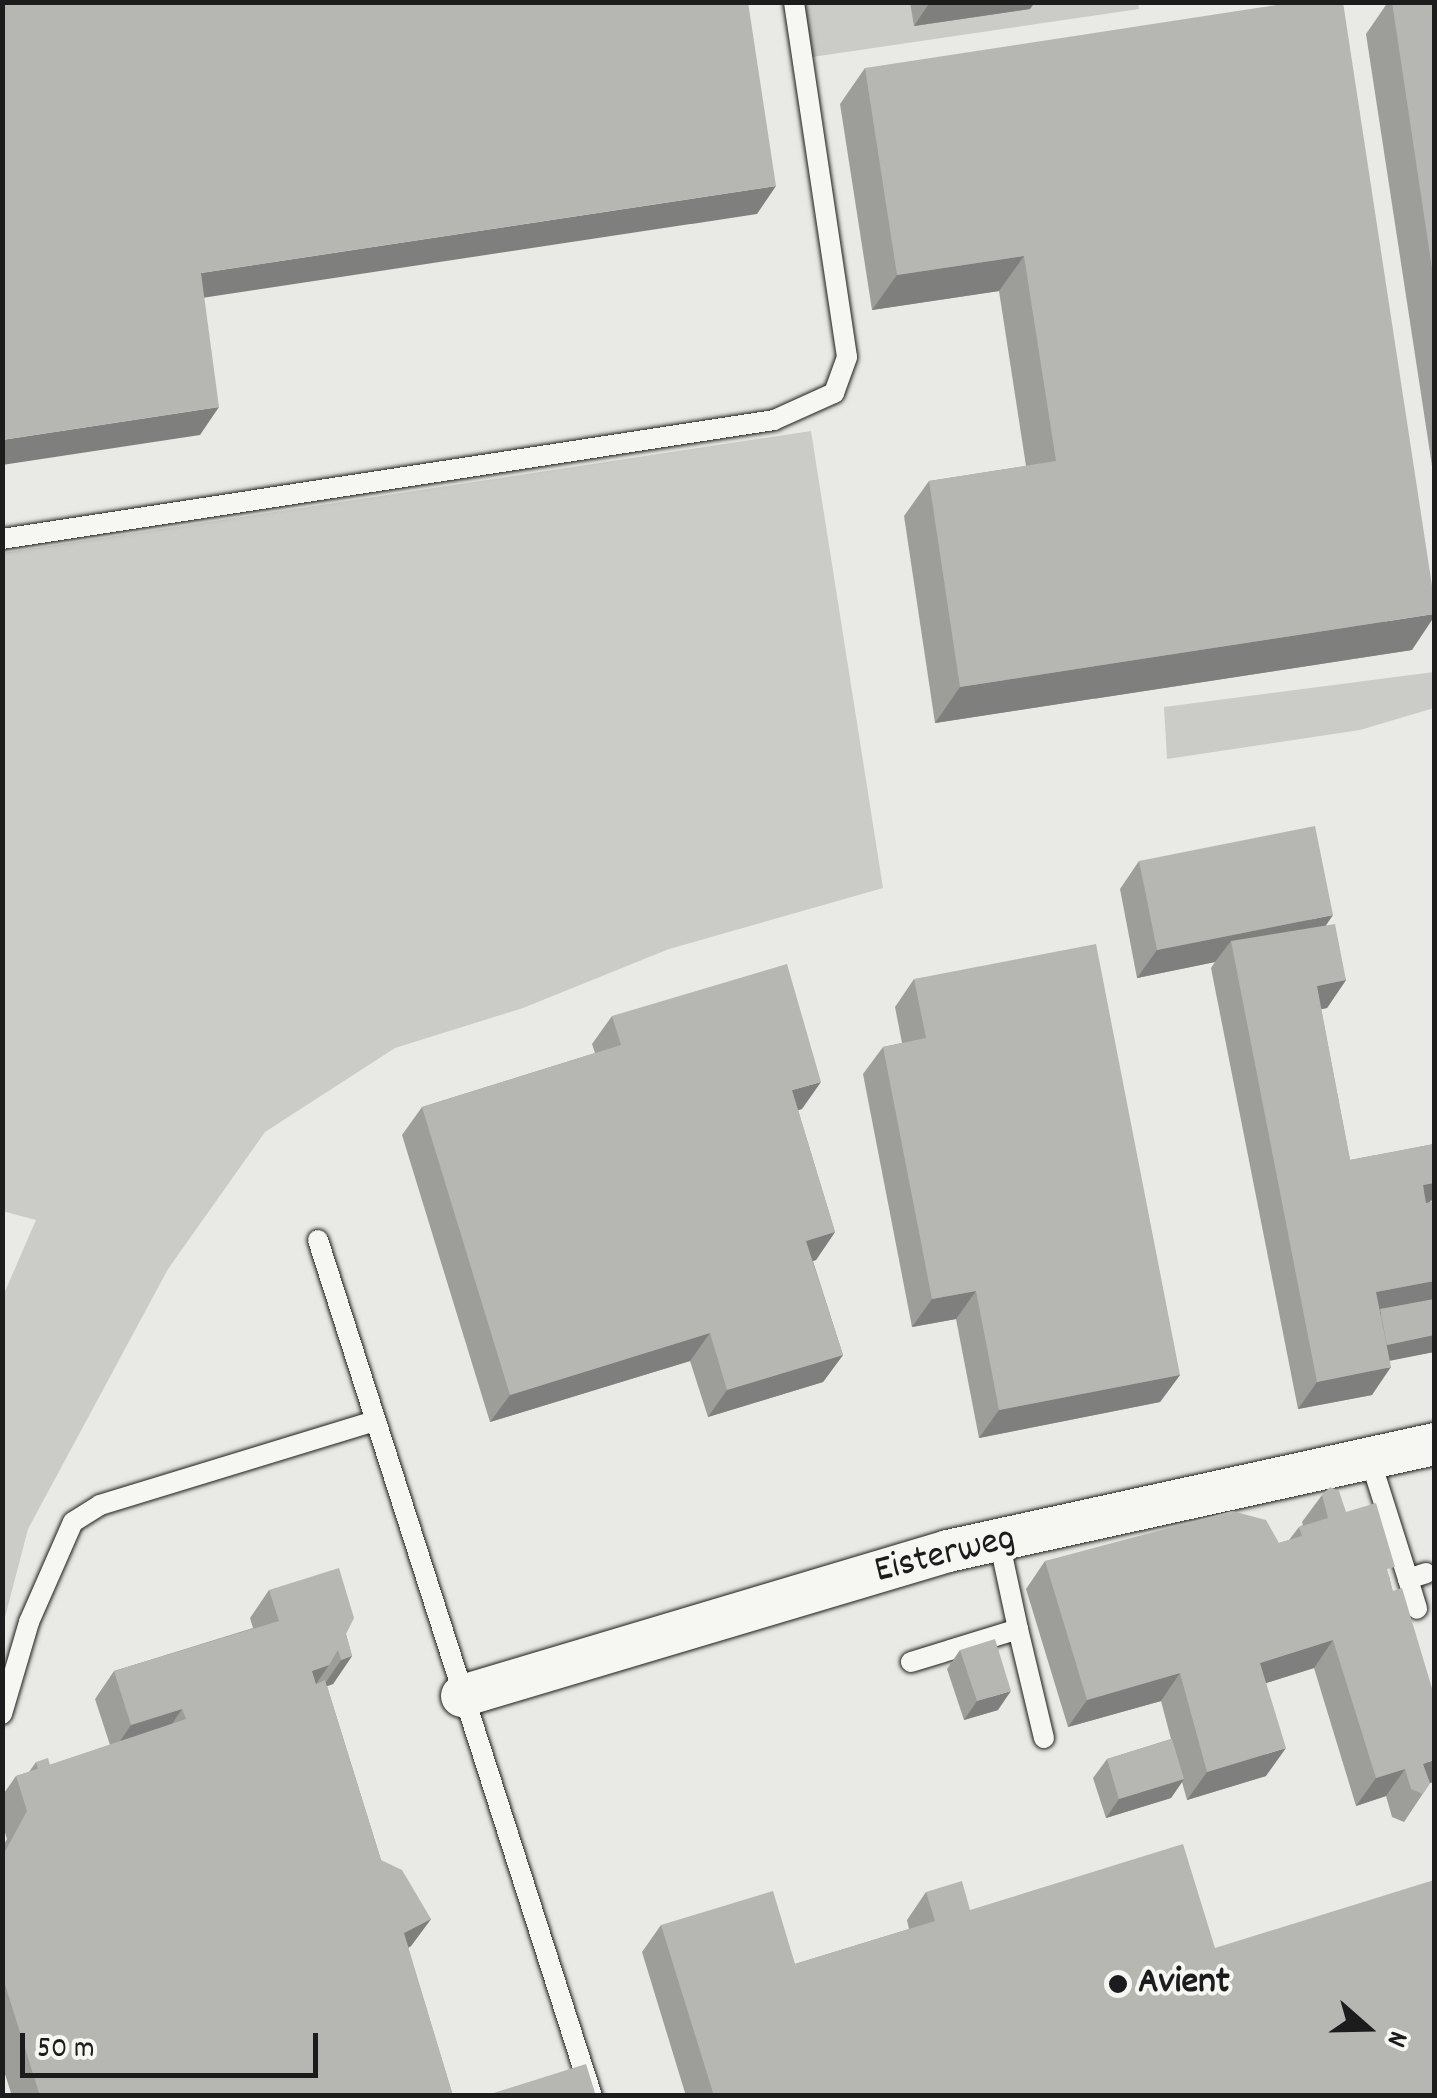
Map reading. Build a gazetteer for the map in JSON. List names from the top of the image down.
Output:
{
  "streets": {
    "street": ["Eisterweg"]
  },
  "places": ["Avient"],
  "scale_bar": "50 m",
  "north": "right"
}
